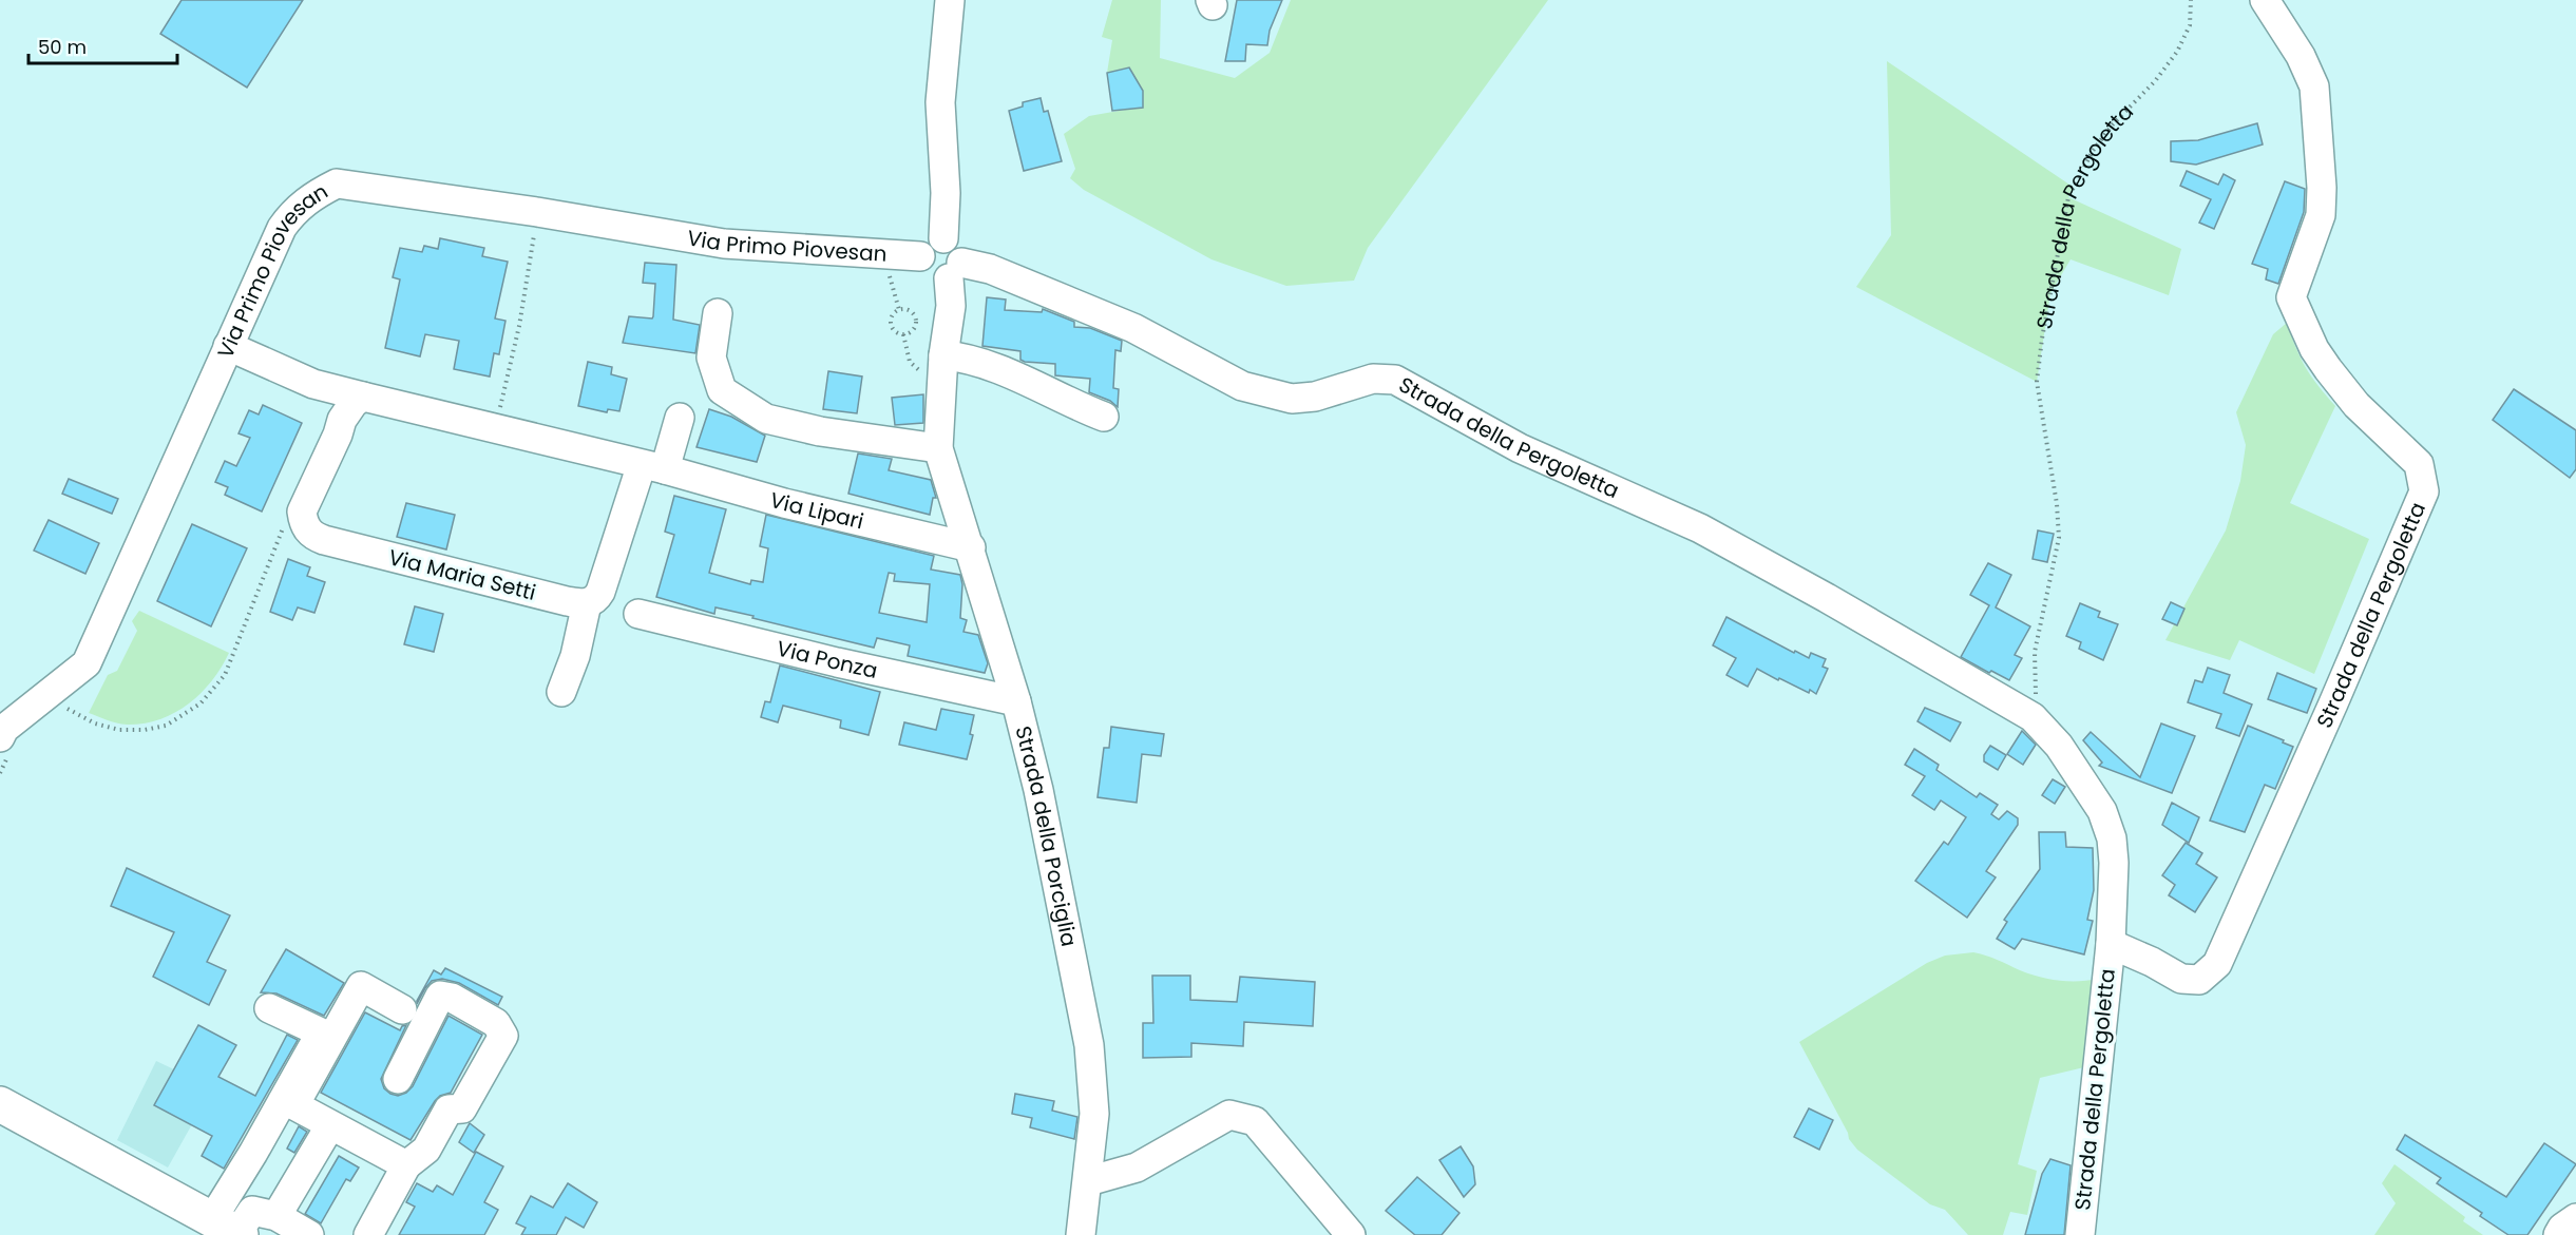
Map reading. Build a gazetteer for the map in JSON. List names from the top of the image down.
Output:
{
  "streets": {
    "street": [
      "Strada della Pergoletta",
      "Via Primo Piovesan",
      "Via Lipari",
      "Via Maria Setti",
      "Via Ponza",
      "Strada della Porciglia"
    ]
  },
  "crossings": [
    ["Strada della Pergoletta", "Via Primo Piovesan"],
    ["Strada della Pergoletta", "Strada della Porciglia"],
    ["Via Primo Piovesan", "Strada della Porciglia"],
    ["Via Lipari", "Strada della Porciglia"],
    ["Via Ponza", "Strada della Porciglia"]
  ],
  "scale_bar": "50 m"
}
